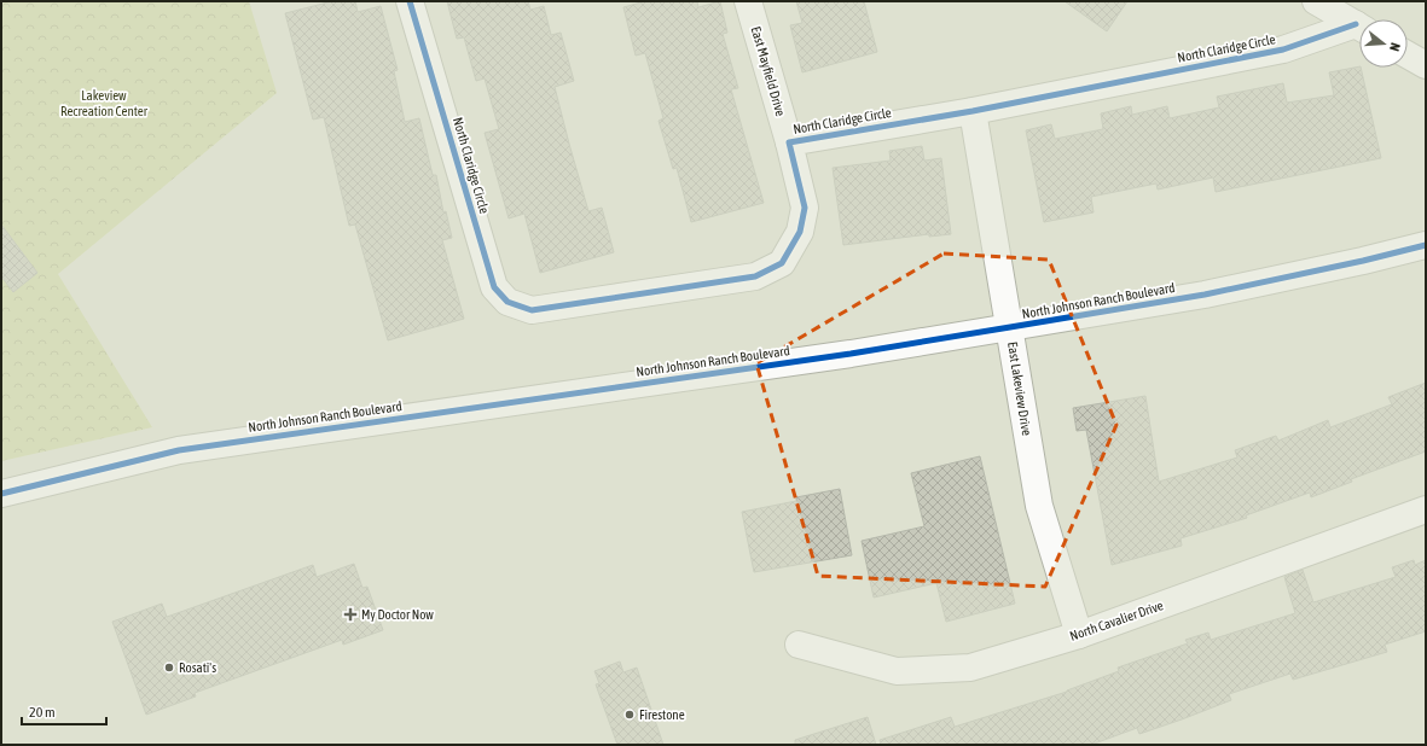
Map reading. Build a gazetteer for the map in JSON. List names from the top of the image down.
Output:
{
  "streets": {
    "street": [
      "North Claridge Circle",
      "East Mayfield Drive",
      "North Johnson Ranch Boulevard",
      "East Lakeview Drive",
      "North Cavalier Drive"
    ]
  },
  "crossings": [
    ["North Claridge Circle", "East Mayfield Drive"],
    ["North Claridge Circle", "East Lakeview Drive"],
    ["North Johnson Ranch Boulevard", "East Lakeview Drive"],
    ["East Lakeview Drive", "North Cavalier Drive"]
  ],
  "parks": ["Lakeview Recreation Center"],
  "places": {
    "health": ["My Doctor Now"],
    "other": ["Rosati's", "Firestone"]
  },
  "scale_bar": "20 m",
  "north": "right"
}
